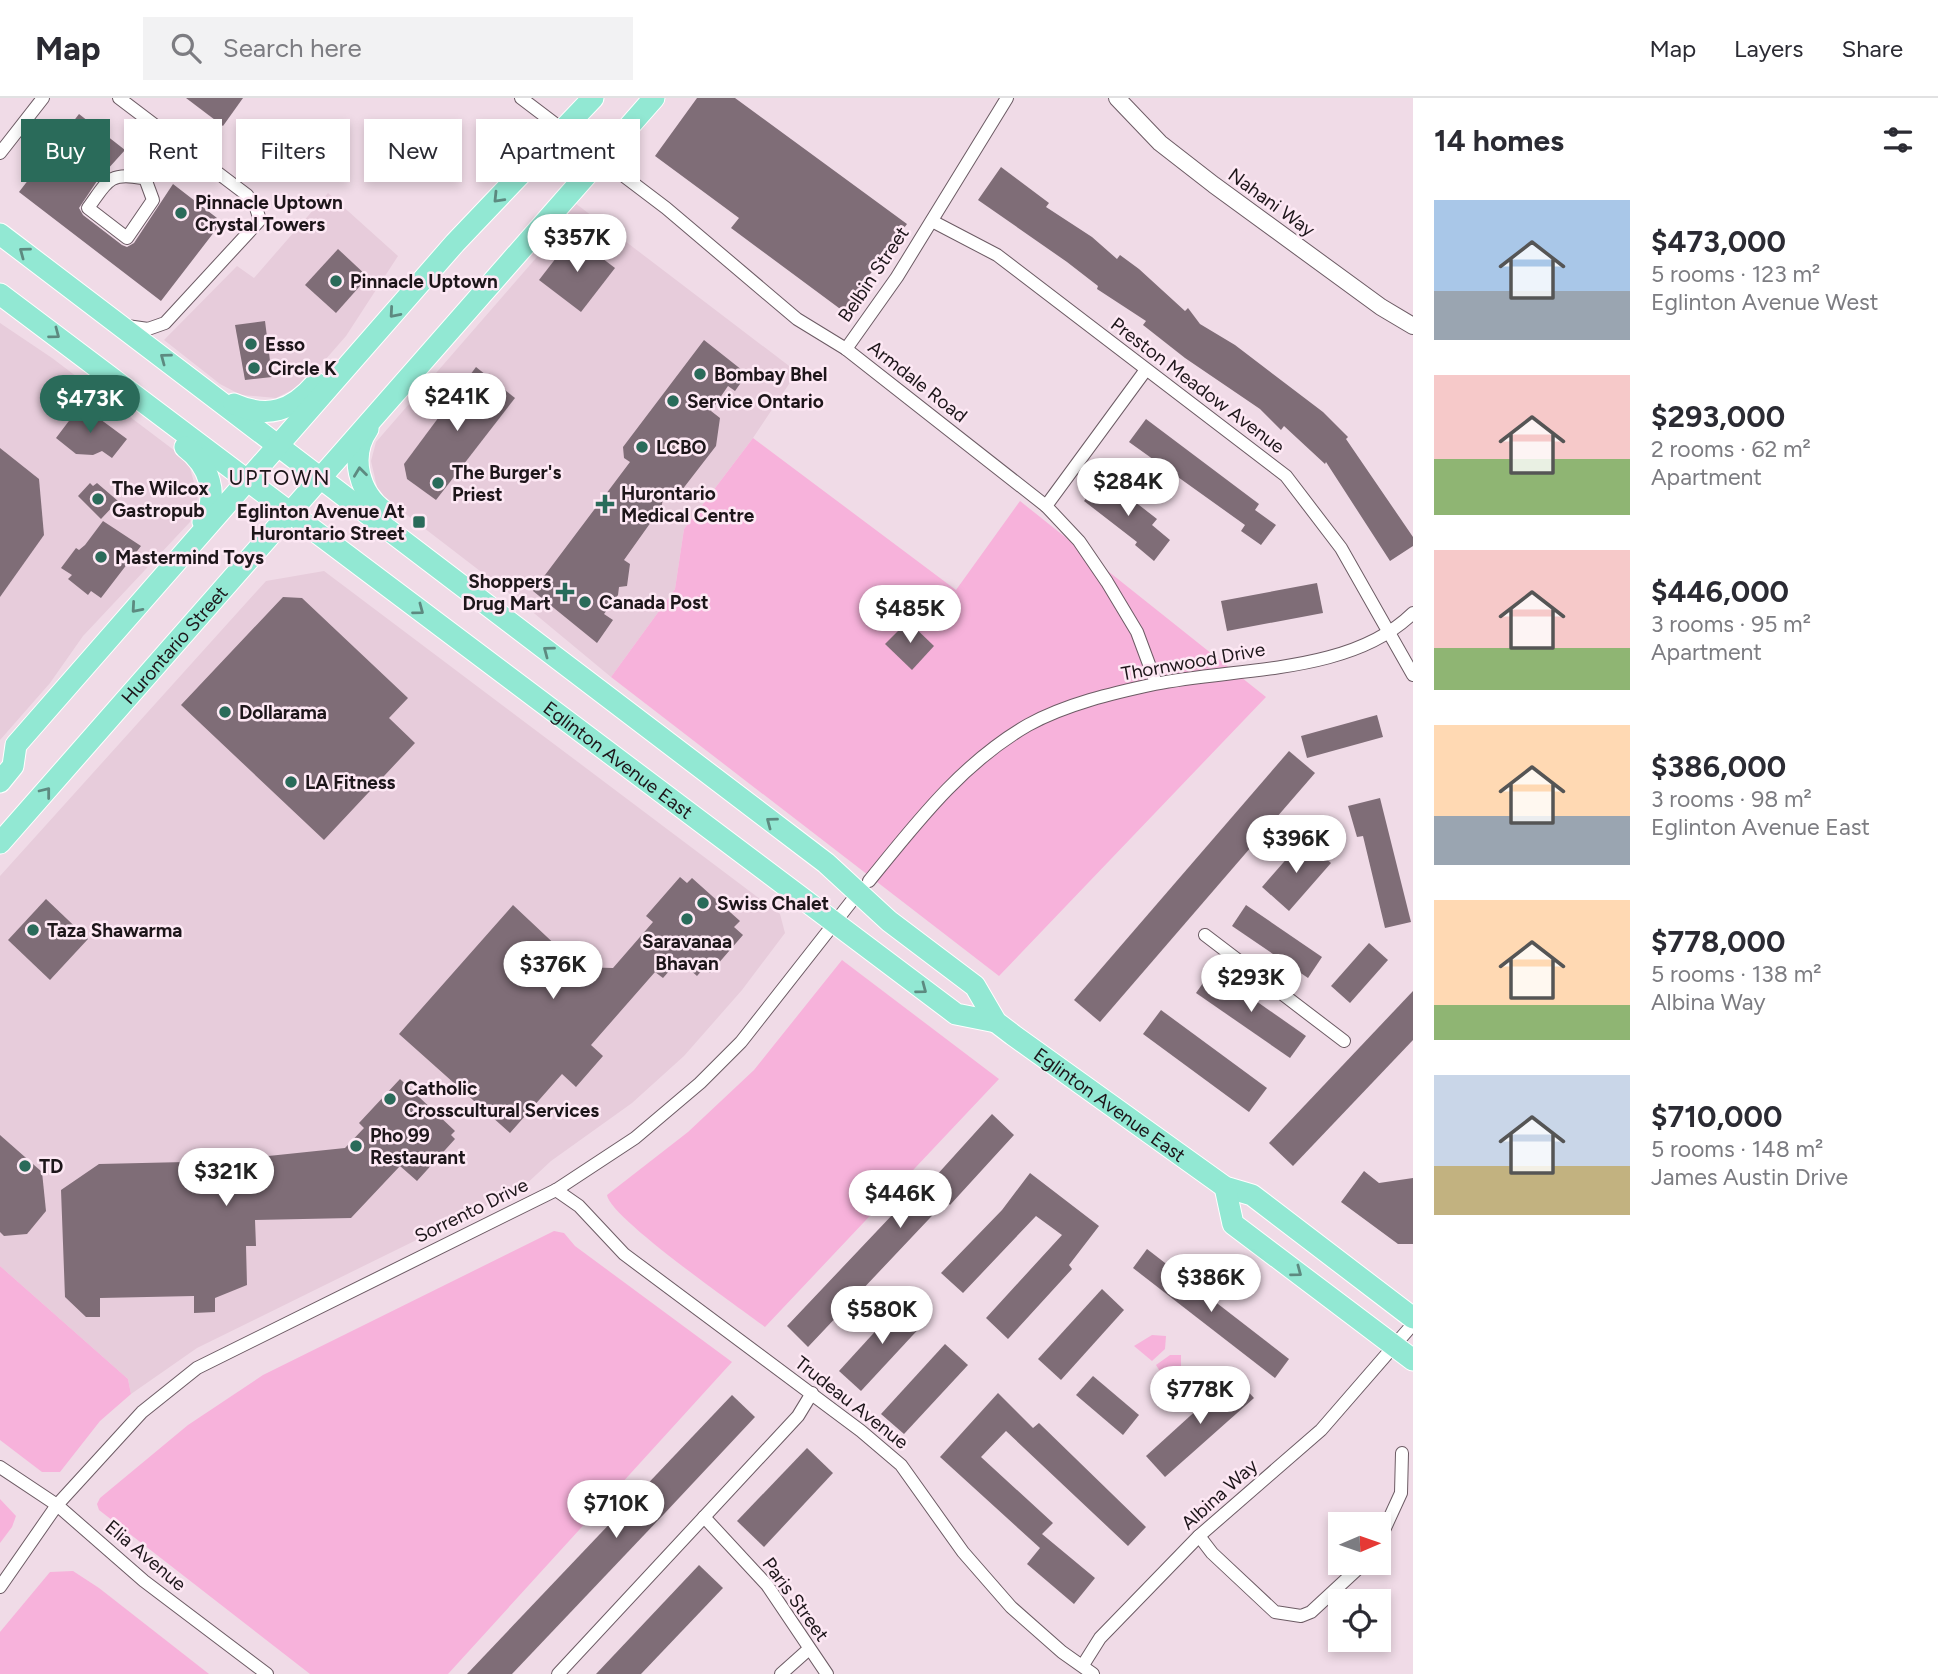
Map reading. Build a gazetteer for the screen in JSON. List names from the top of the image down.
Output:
{
  "streets": {
    "main road": ["Hurontario Street", "Eglinton Avenue East"],
    "street": [
      "Nahani Way",
      "Belbin Street",
      "Armdale Road",
      "Preston Meadow Avenue",
      "Thornwood Drive",
      "Sorrento Drive",
      "Trudeau Avenue",
      "Albina Way",
      "Elia Avenue",
      "Paris Street"
    ]
  },
  "crossings": [
    ["Belbin Street", "Armdale Road"],
    ["Belbin Street", "Preston Meadow Avenue"],
    ["Armdale Road", "Thornwood Drive"],
    ["Preston Meadow Avenue", "Thornwood Drive"],
    ["Hurontario Street", "Eglinton Avenue East"],
    ["Thornwood Drive", "Eglinton Avenue East"],
    ["Thornwood Drive", "Sorrento Drive"],
    ["Eglinton Avenue East", "Sorrento Drive"],
    ["Sorrento Drive", "Trudeau Avenue"],
    ["Sorrento Drive", "Elia Avenue"],
    ["Trudeau Avenue", "Albina Way"]
  ],
  "districts": ["UPTOWN"],
  "places": {
    "other": [
      "Pinnacle Uptown Crystal Towers",
      "Pinnacle Uptown",
      "Esso",
      "Circle K",
      "Bombay Bhel",
      "Service Ontario",
      "LCBO",
      "The Burger's Priest",
      "The Wilcox Gastropub",
      "Mastermind Toys",
      "Canada Post",
      "Dollarama",
      "LA Fitness",
      "Swiss Chalet",
      "Saravanaa Bhavan",
      "Taza Shawarma",
      "Catholic Crosscultural Services",
      "Pho 99 Restaurant",
      "TD"
    ],
    "health": ["Hurontario Medical Centre", "Shoppers Drug Mart"],
    "transit": ["Eglinton Avenue At Hurontario Street"]
  },
  "north": "right",
  "page": {
    "header": "Map",
    "search": "Search here",
    "nav": ["Map", "Layers", "Share"],
    "heading": "14 homes",
    "chip": [
      "Buy",
      "Rent",
      "Filters",
      "New",
      "Apartment"
    ],
    "list": [
      {
        "name": "$473,000",
        "note": "5 rooms · 123 m² · Eglinton Avenue West"
      },
      {
        "name": "$293,000",
        "note": "2 rooms · 62 m² · Apartment"
      },
      {
        "name": "$446,000",
        "note": "3 rooms · 95 m² · Apartment"
      },
      {
        "name": "$386,000",
        "note": "3 rooms · 98 m² · Eglinton Avenue East"
      },
      {
        "name": "$778,000",
        "note": "5 rooms · 138 m² · Albina Way"
      },
      {
        "name": "$710,000",
        "note": "5 rooms · 148 m² · James Austin Drive"
      }
    ],
    "price": [
      "$357K",
      "$241K",
      "$473K",
      "$284K",
      "$485K",
      "$396K",
      "$376K",
      "$293K",
      "$321K",
      "$446K",
      "$386K",
      "$580K",
      "$778K",
      "$710K"
    ]
  }
}
